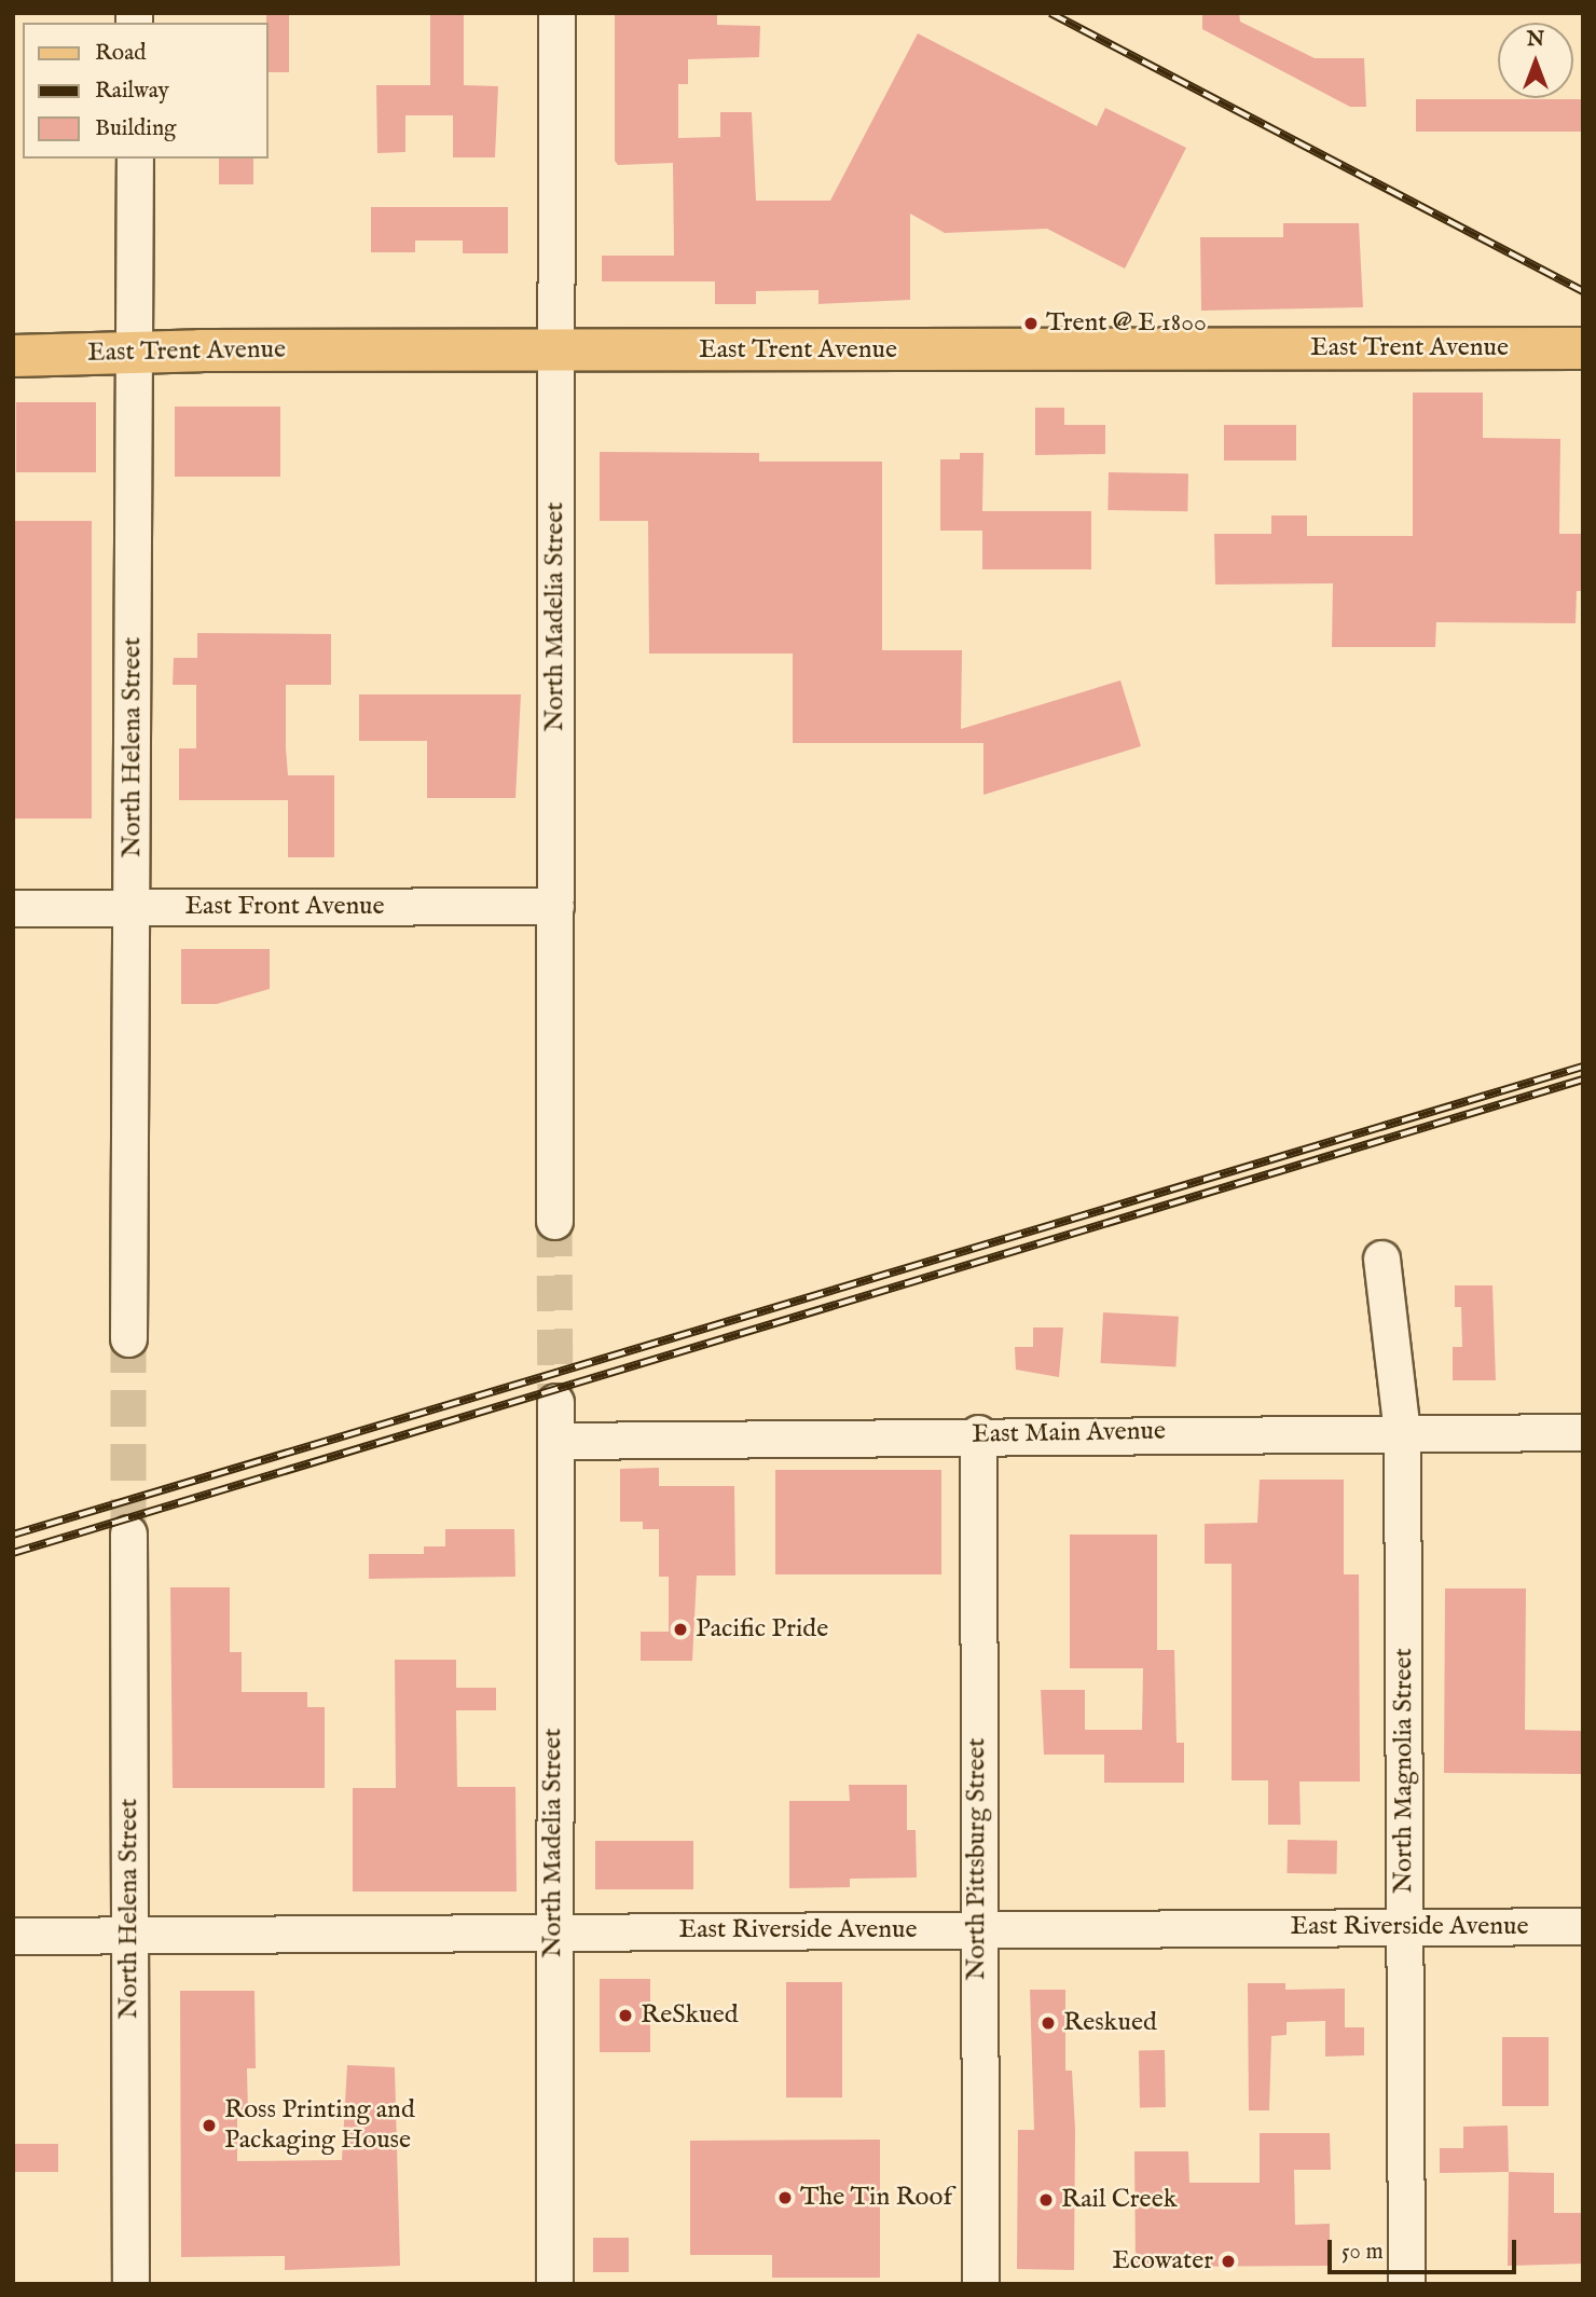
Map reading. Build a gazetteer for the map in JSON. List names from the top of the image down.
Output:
{
  "streets": {
    "main road": ["East Trent Avenue"],
    "street": [
      "North Madelia Street",
      "North Helena Street",
      "East Front Avenue",
      "East Main Avenue",
      "North Magnolia Street",
      "North Pittsburg Street",
      "East Riverside Avenue"
    ]
  },
  "crossings": [
    ["East Trent Avenue", "North Madelia Street"],
    ["East Trent Avenue", "North Helena Street"],
    ["North Madelia Street", "East Front Avenue"],
    ["North Madelia Street", "East Main Avenue"],
    ["North Madelia Street", "East Riverside Avenue"],
    ["North Helena Street", "East Front Avenue"],
    ["North Helena Street", "East Riverside Avenue"],
    ["East Main Avenue", "North Magnolia Street"],
    ["East Main Avenue", "North Pittsburg Street"],
    ["North Magnolia Street", "East Riverside Avenue"],
    ["North Pittsburg Street", "East Riverside Avenue"]
  ],
  "places": [
    "Trent @ E 1800",
    "Pacific Pride",
    "ReSkued",
    "Reskued",
    "Ross Printing and Packaging House",
    "The Tin Roof",
    "Rail Creek",
    "Ecowater"
  ],
  "legend": ["Road", "Railway", "Building"],
  "scale_bar": "50 m",
  "north": "top"
}
